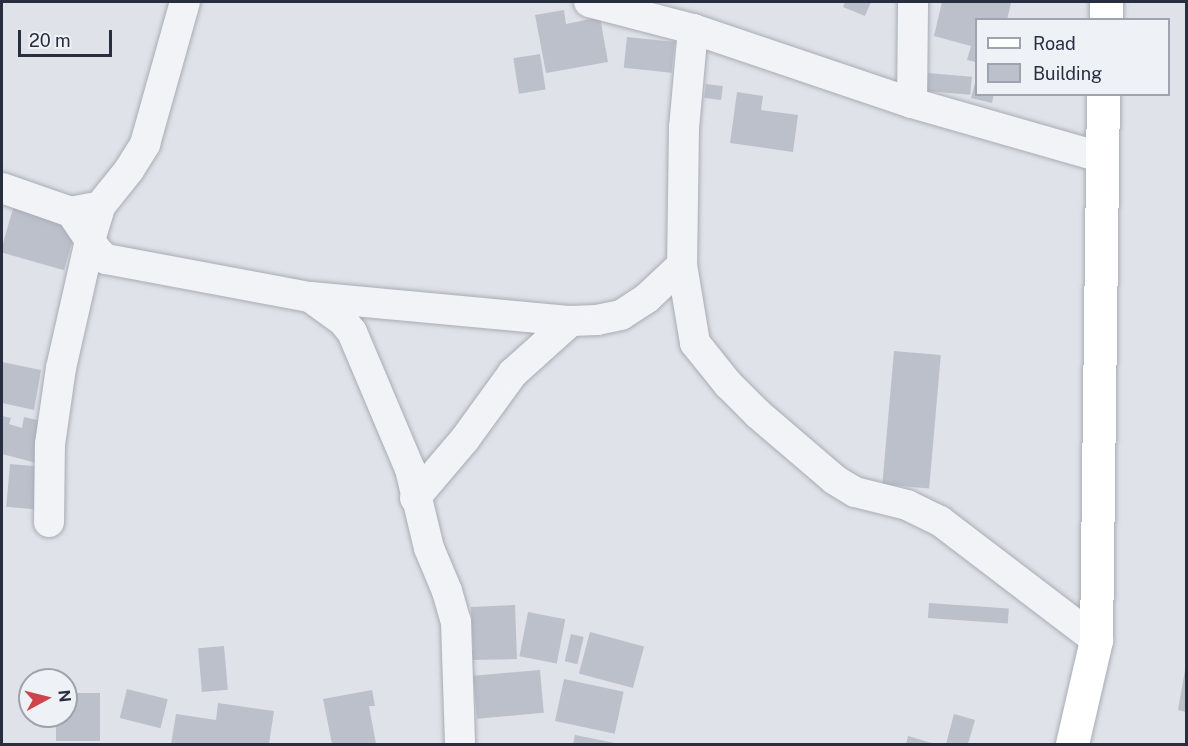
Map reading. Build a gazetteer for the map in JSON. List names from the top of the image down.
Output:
{
  "legend": ["Road", "Building"],
  "scale_bar": "20 m",
  "north": "right"
}
